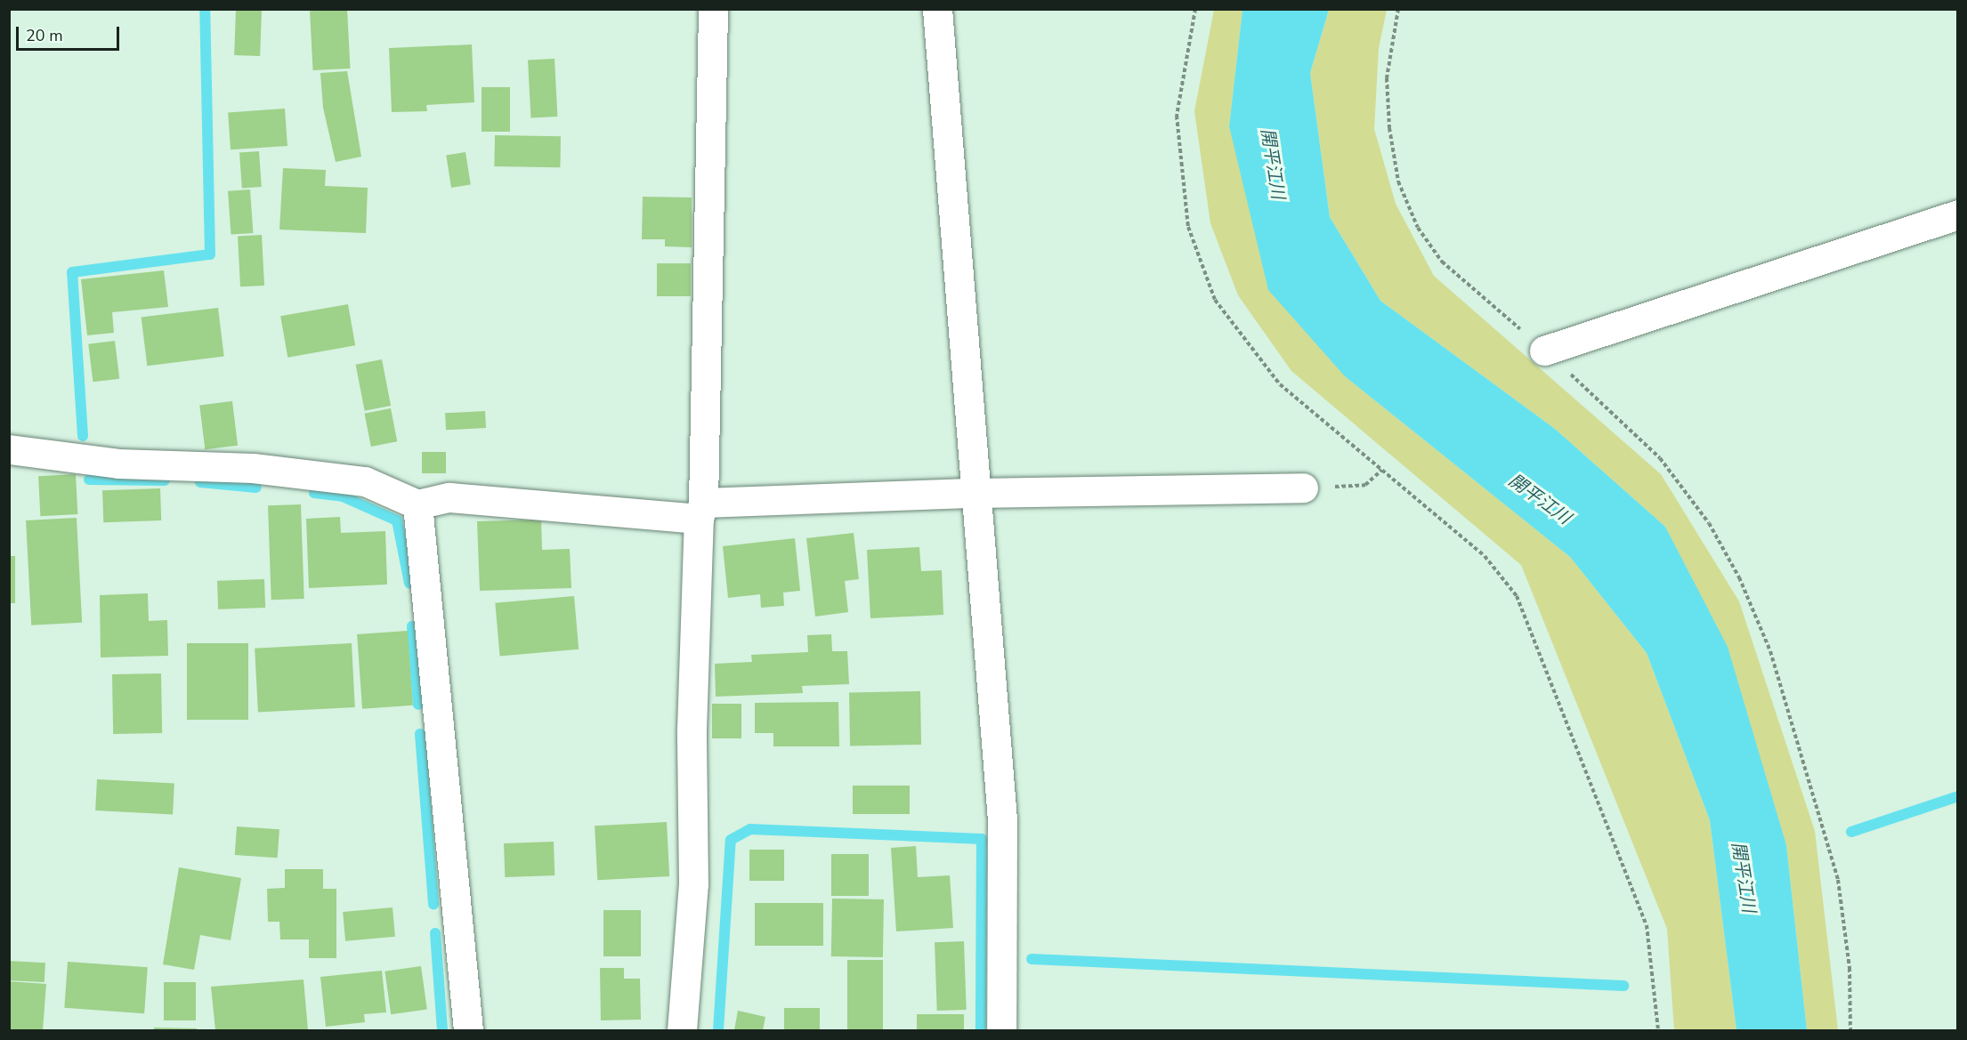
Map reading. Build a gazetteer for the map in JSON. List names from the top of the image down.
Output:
{
  "water": ["開平江川"],
  "scale_bar": "20 m"
}
